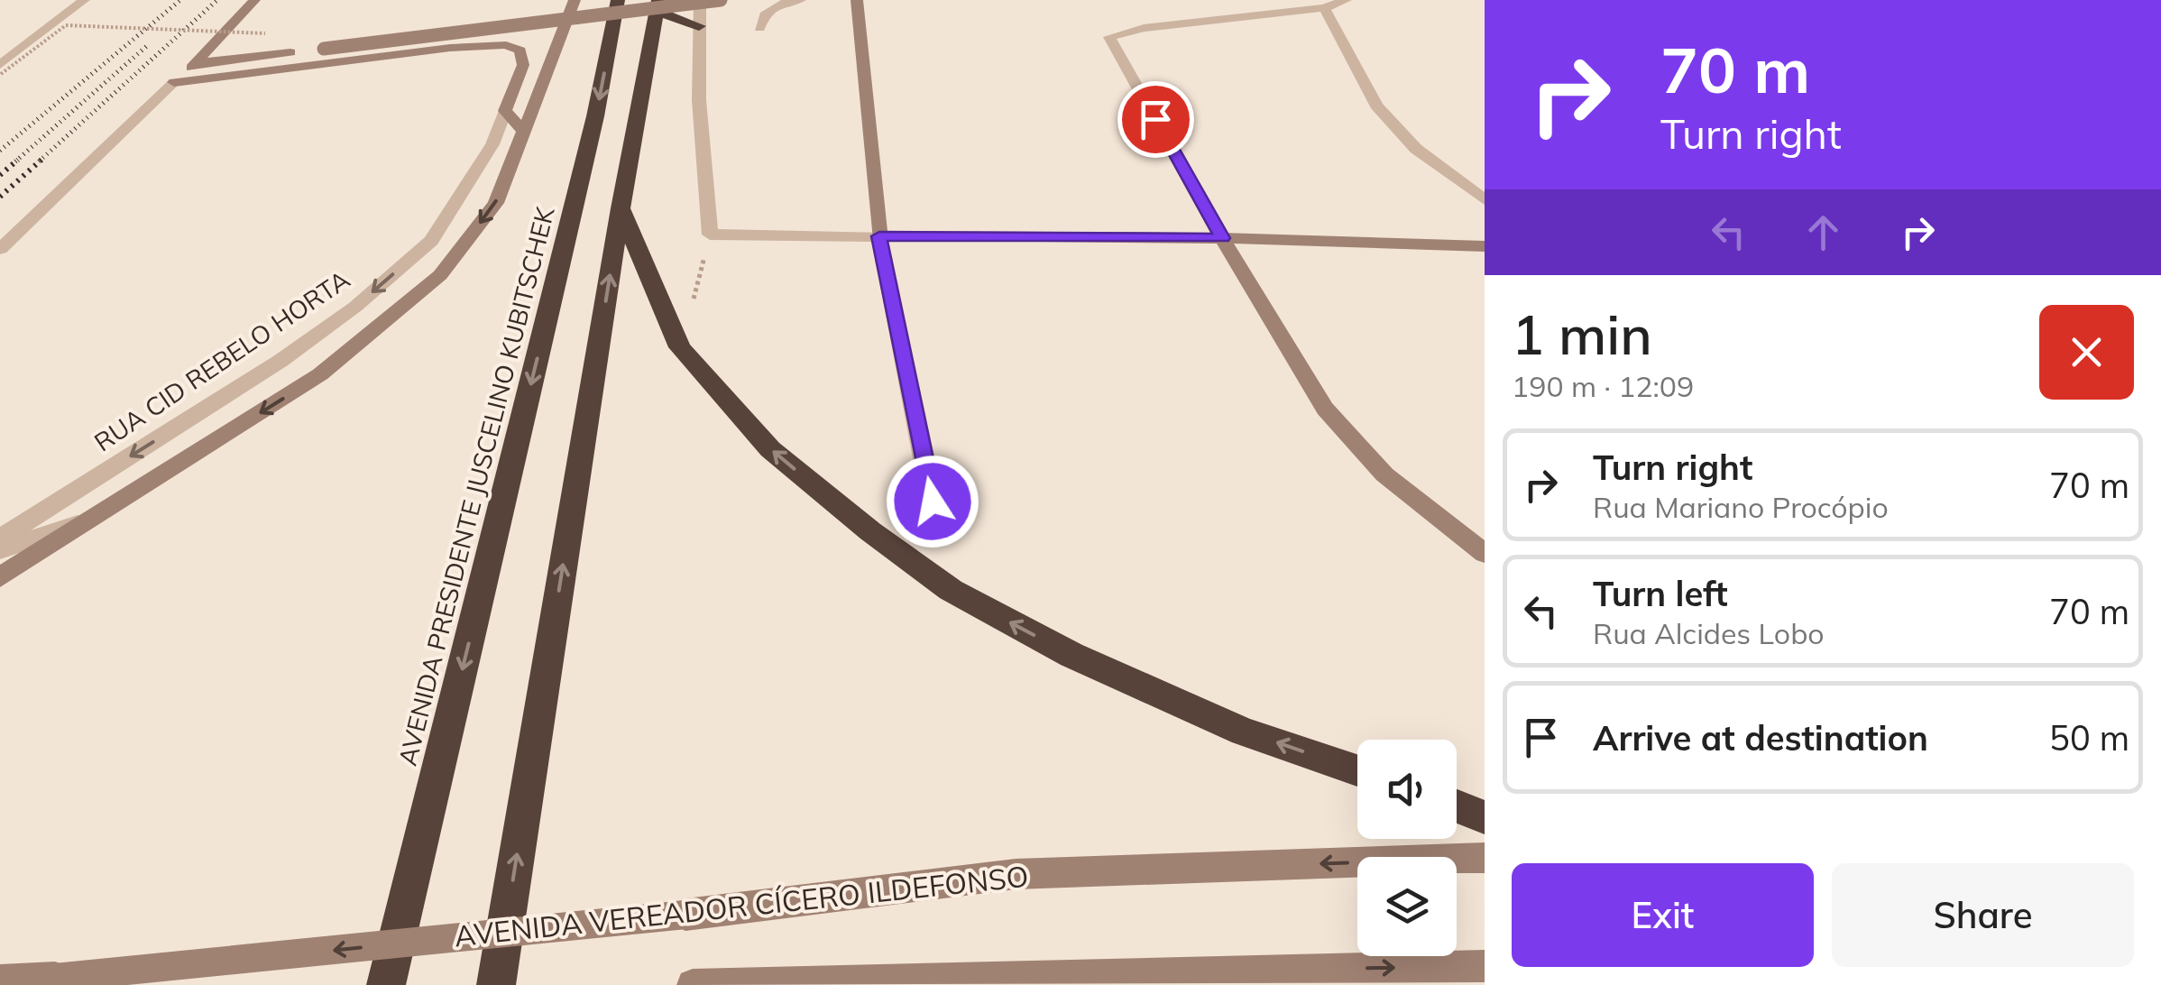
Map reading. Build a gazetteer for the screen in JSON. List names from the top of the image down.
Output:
{
  "streets": {
    "highway": ["AVENIDA PRESIDENTE JUSCELINO KUBITSCHEK"],
    "street": ["RUA CID REBELO HORTA", "AVENIDA VEREADOR CÍCERO ILDEFONSO"]
  },
  "one_way": ["RUA CID REBELO HORTA", "AVENIDA PRESIDENTE JUSCELINO KUBITSCHEK"],
  "page": {
    "turn": ["70 m", "Turn right"],
    "heading": ["1 min", "190 m · 12:09"],
    "list": [
      {
        "name": "Turn right",
        "note": "Rua Mariano Procópio",
        "value": "70 m"
      },
      {
        "name": "Turn left",
        "note": "Rua Alcides Lobo",
        "value": "70 m"
      },
      {
        "name": "Arrive at destination",
        "value": "50 m"
      }
    ],
    "buttons": ["Exit", "Share"]
  }
}
